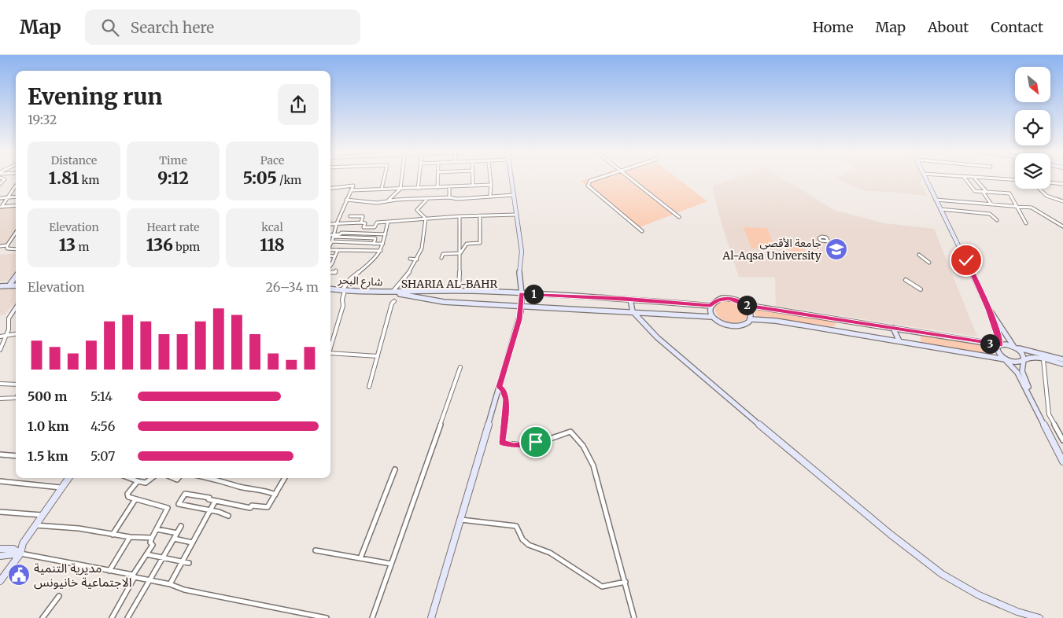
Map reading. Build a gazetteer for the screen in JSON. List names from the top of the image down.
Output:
{
  "streets": {
    "main road": ["شارع البحر", "SHARIA AL-BAHR"]
  },
  "crossings": [
    ["شارع البحر", "SHARIA AL-BAHR"]
  ],
  "places": {
    "school or university": ["جامعة الأقصى Al-Aqsa University"],
    "public building": ["مديرية التنمية الاجتماعية خانيونس"]
  },
  "north": "bottom right",
  "page": {
    "header": "Map",
    "search": "Search here",
    "nav": [
      "Home",
      "Map",
      "About",
      "Contact"
    ],
    "heading": ["Evening run", "19:32"],
    "stats": [
      ["Distance", "1.81 km"],
      ["Time", "9:12"],
      ["Pace", "5:05 /km"],
      ["Elevation", "13 m"],
      ["Heart rate", "136 bpm"],
      ["kcal", "118"]
    ],
    "chart": ["Elevation", "26–34 m"],
    "pins": ["1", "2", "3"],
    "list": [
      {
        "name": "500 m",
        "note": "5:14"
      },
      {
        "name": "1.0 km",
        "note": "4:56"
      },
      {
        "name": "1.5 km",
        "note": "5:07"
      }
    ]
  }
}
